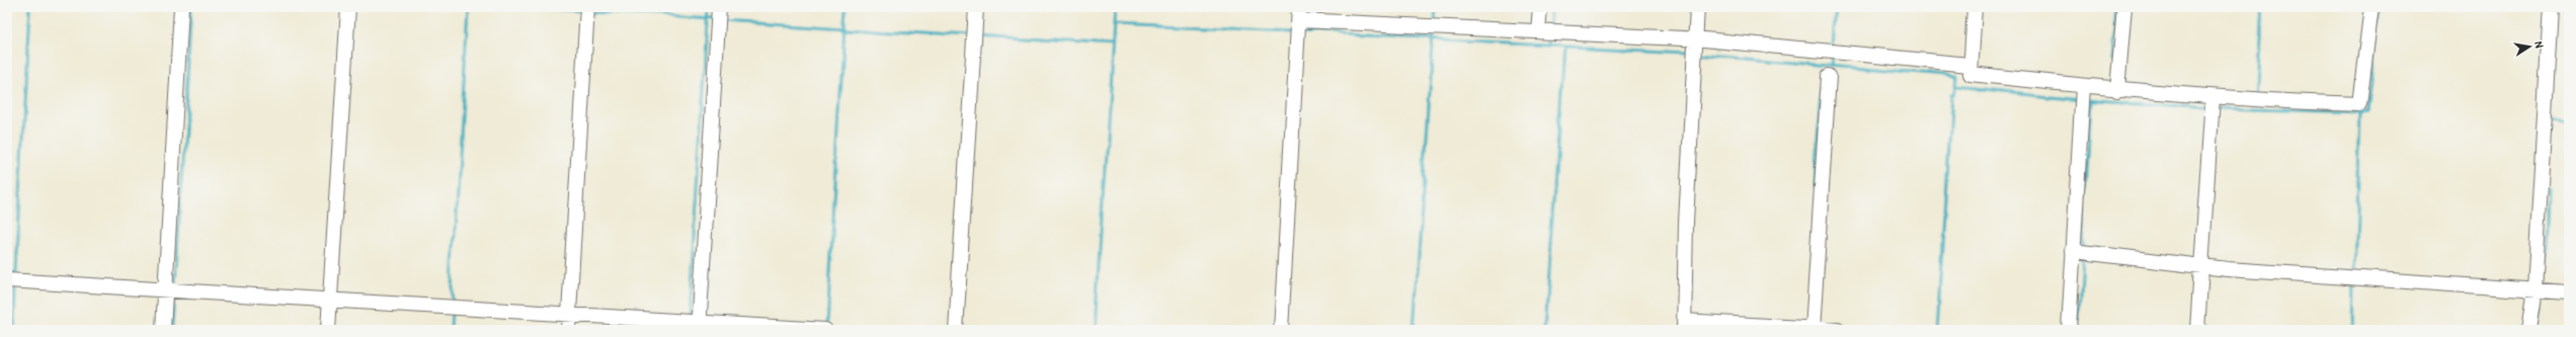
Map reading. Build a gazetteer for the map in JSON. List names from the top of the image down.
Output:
{
  "north": "right"
}
